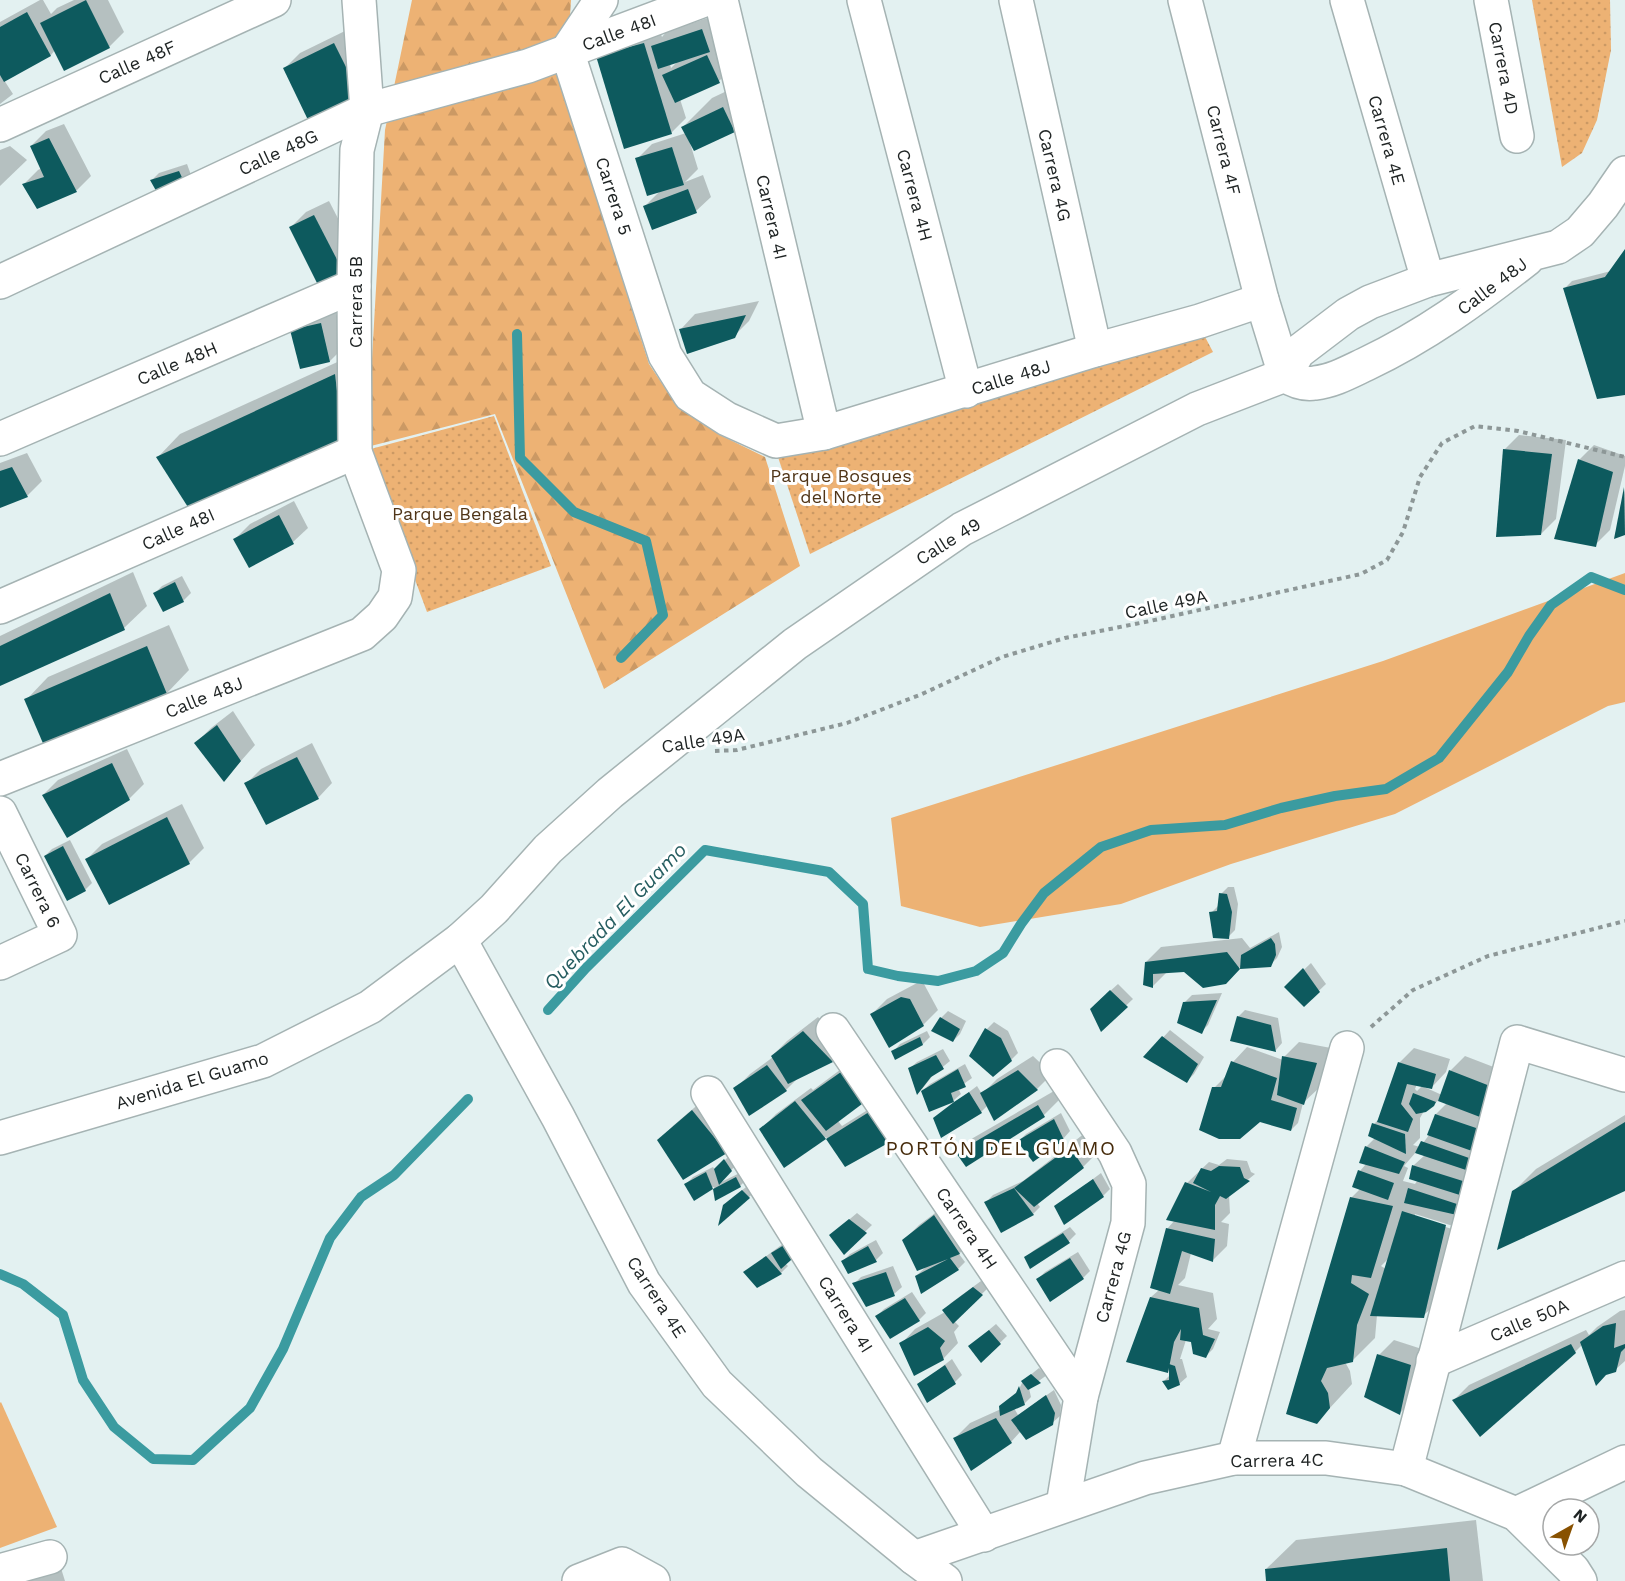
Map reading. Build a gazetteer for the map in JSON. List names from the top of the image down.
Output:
{
  "streets": {
    "street": [
      "Calle 48I",
      "Calle 48F",
      "Carrera 4D",
      "Carrera 4E",
      "Carrera 4F",
      "Calle 48G",
      "Carrera 4G",
      "Carrera 4H",
      "Carrera 5",
      "Carrera 4I",
      "Calle 48J",
      "Carrera 5B",
      "Calle 48H",
      "Calle 49",
      "Carrera 6",
      "Avenida El Guamo",
      "Calle 50A",
      "Carrera 4C"
    ],
    "path": ["Calle 49A"]
  },
  "crossings": [
    ["Calle 48I", "Calle 48G"],
    ["Calle 48I", "Carrera 5"],
    ["Calle 48I", "Carrera 5B"],
    ["Carrera 4E", "Calle 48J"],
    ["Carrera 4E", "Avenida El Guamo"],
    ["Carrera 4E", "Carrera 4C"],
    ["Carrera 4F", "Calle 48J"],
    ["Calle 48G", "Carrera 5"],
    ["Calle 48G", "Carrera 5B"],
    ["Carrera 4G", "Carrera 4H"],
    ["Carrera 4G", "Calle 48J"],
    ["Carrera 4G", "Carrera 4C"],
    ["Carrera 4H", "Calle 48J"],
    ["Carrera 5", "Calle 48J"],
    ["Carrera 4I", "Calle 48J"],
    ["Carrera 4I", "Carrera 4C"],
    ["Calle 48J", "Carrera 5B"],
    ["Calle 48J", "Calle 49"],
    ["Carrera 5B", "Calle 48H"],
    ["Calle 49", "Avenida El Guamo"]
  ],
  "districts": ["PORTÓN DEL GUAMO"],
  "water": ["Quebrada El Guamo"],
  "parks": ["Parque Bosques del Norte", "Parque Bengala"],
  "north": "top right"
}
